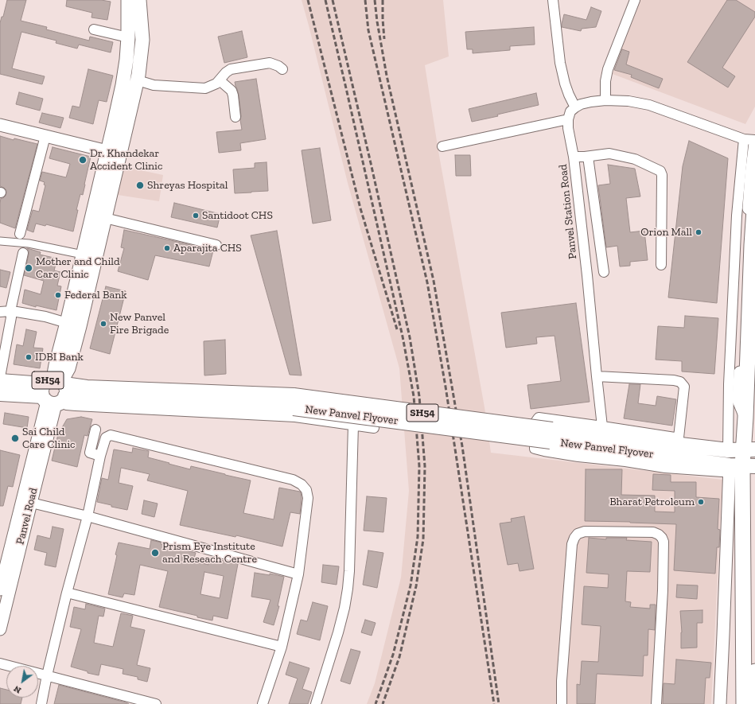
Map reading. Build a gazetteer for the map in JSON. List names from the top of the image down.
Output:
{
  "streets": {
    "main road": ["SH54", "New Panvel Flyover"],
    "street": ["Panvel Station Road", "Panvel Road"]
  },
  "crossings": [
    ["SH54", "New Panvel Flyover"],
    ["SH54", "Panvel Road"],
    ["New Panvel Flyover", "Panvel Road"]
  ],
  "places": [
    "Dr. Khandekar Accident Clinic",
    "Shreyas Hospital",
    "Santidoot CHS",
    "Orion Mall",
    "Aparajita CHS",
    "Mother and Child Care Clinic",
    "Federal Bank",
    "New Panvel Fire Brigade",
    "IDBI Bank",
    "Sai Child Care Clinic",
    "Bharat Petroleum",
    "Prism Eye Institute and Reseach Centre"
  ],
  "north": "bottom left"
}
